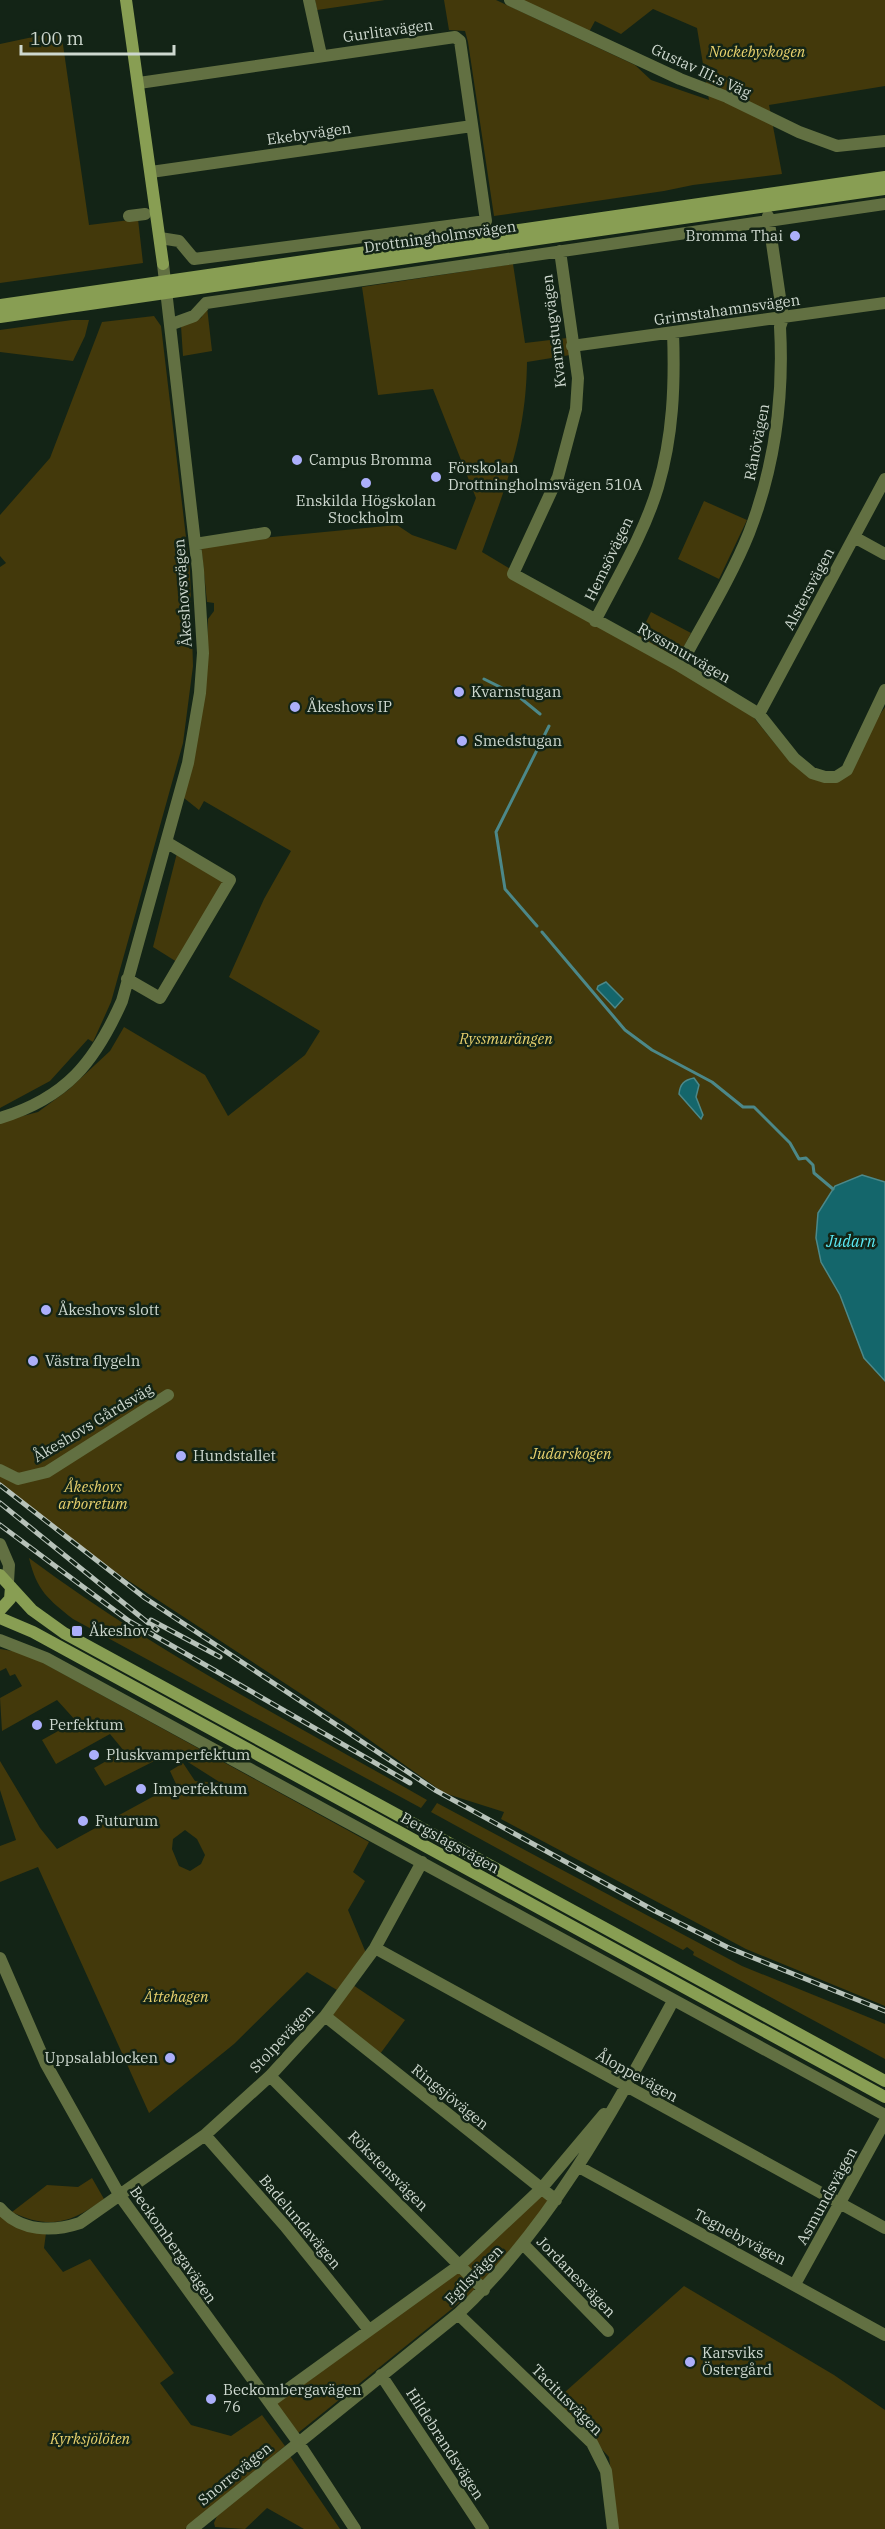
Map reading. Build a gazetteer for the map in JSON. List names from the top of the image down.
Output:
{
  "streets": {
    "main road": ["Drottningholmsvägen", "Åkeshovsvägen", "Bergslagsvägen"],
    "street": [
      "Gurlitavägen",
      "Gustav III:s Väg",
      "Ekebyvägen",
      "Grimstahamnsvägen",
      "Kvarnstugvägen",
      "Rånövägen",
      "Hemsövägen",
      "Alstersvägen",
      "Ryssmurvägen",
      "Åkeshovs Gårdsväg",
      "Stolpevägen",
      "Åloppevägen",
      "Ringsjövägen",
      "Rökstensvägen",
      "Asmundsvägen",
      "Badelundavägen",
      "Tegnebyvägen",
      "Beckombergavägen",
      "Egilsvägen",
      "Jordanesvägen",
      "Tacitusvägen",
      "Hildebrandsvägen",
      "Snorrevägen"
    ]
  },
  "crossings": [
    ["Gurlitavägen", "Ekebyvägen"],
    ["Gurlitavägen", "Drottningholmsvägen"],
    ["Gurlitavägen", "Åkeshovsvägen"],
    ["Ekebyvägen", "Åkeshovsvägen"],
    ["Drottningholmsvägen", "Kvarnstugvägen"],
    ["Drottningholmsvägen", "Rånövägen"],
    ["Drottningholmsvägen", "Åkeshovsvägen"],
    ["Grimstahamnsvägen", "Kvarnstugvägen"],
    ["Grimstahamnsvägen", "Rånövägen"],
    ["Grimstahamnsvägen", "Hemsövägen"],
    ["Kvarnstugvägen", "Ryssmurvägen"],
    ["Rånövägen", "Ryssmurvägen"],
    ["Hemsövägen", "Ryssmurvägen"],
    ["Alstersvägen", "Ryssmurvägen"],
    ["Bergslagsvägen", "Stolpevägen"],
    ["Bergslagsvägen", "Egilsvägen"],
    ["Stolpevägen", "Åloppevägen"],
    ["Stolpevägen", "Ringsjövägen"],
    ["Stolpevägen", "Rökstensvägen"],
    ["Stolpevägen", "Badelundavägen"],
    ["Stolpevägen", "Beckombergavägen"],
    ["Åloppevägen", "Asmundsvägen"],
    ["Åloppevägen", "Egilsvägen"],
    ["Ringsjövägen", "Egilsvägen"],
    ["Rökstensvägen", "Egilsvägen"],
    ["Asmundsvägen", "Tegnebyvägen"],
    ["Badelundavägen", "Egilsvägen"],
    ["Tegnebyvägen", "Egilsvägen"],
    ["Beckombergavägen", "Egilsvägen"],
    ["Beckombergavägen", "Snorrevägen"],
    ["Egilsvägen", "Jordanesvägen"],
    ["Egilsvägen", "Tacitusvägen"],
    ["Egilsvägen", "Hildebrandsvägen"],
    ["Egilsvägen", "Snorrevägen"]
  ],
  "water": ["Judarn"],
  "parks": [
    "Nockebyskogen",
    "Ryssmurängen",
    "Judarskogen",
    "Åkeshovs arboretum",
    "Ättehagen",
    "Kyrksjölöten"
  ],
  "places": {
    "other": [
      "Bromma Thai",
      "Campus Bromma",
      "Förskolan Drottningholmsvägen 510A",
      "Enskilda Högskolan Stockholm",
      "Kvarnstugan",
      "Åkeshovs IP",
      "Smedstugan",
      "Åkeshovs slott",
      "Västra flygeln",
      "Hundstallet",
      "Perfektum",
      "Pluskvamperfektum",
      "Imperfektum",
      "Futurum",
      "Uppsalablocken",
      "Karsviks Östergård",
      "Beckombergavägen 76"
    ],
    "transit": ["Åkeshov"]
  },
  "scale_bar": "100 m"
}
